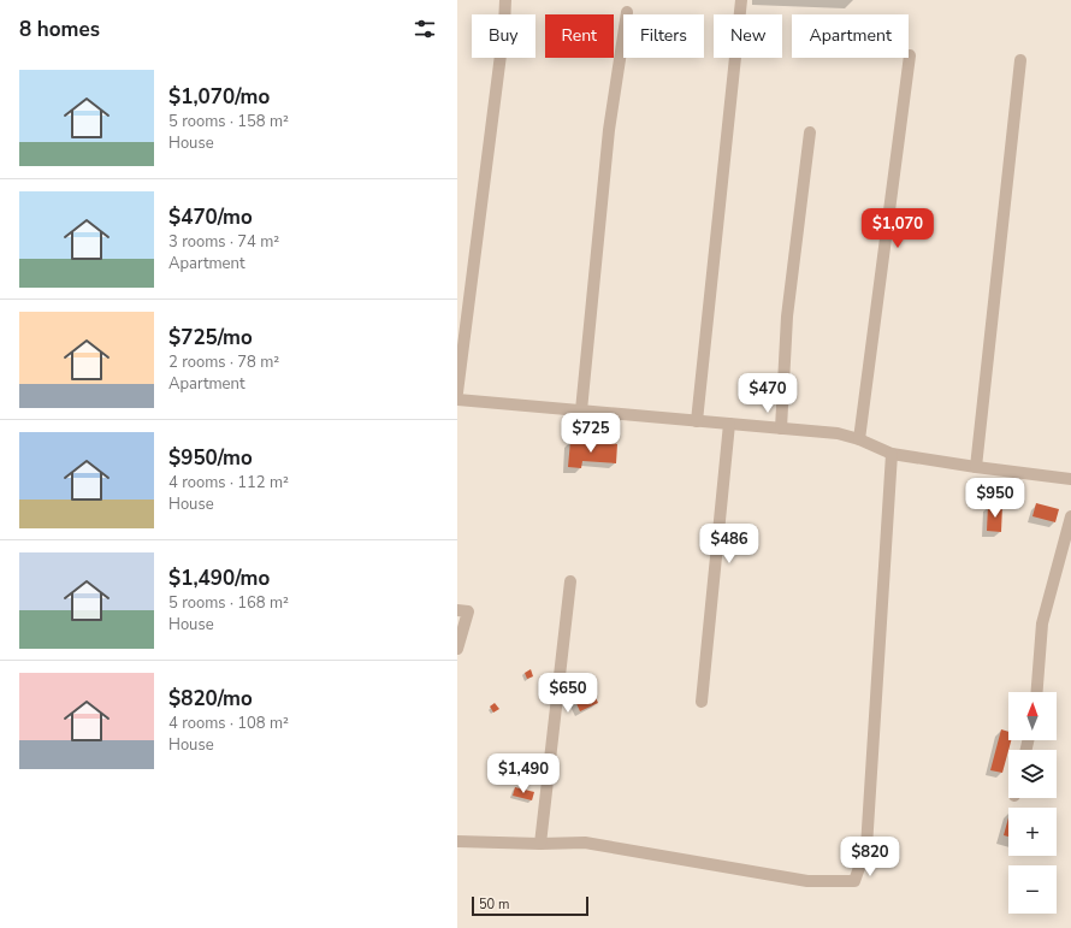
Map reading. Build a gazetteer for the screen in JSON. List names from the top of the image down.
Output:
{
  "scale_bar": "50 m",
  "north": "top",
  "page": {
    "heading": "8 homes",
    "chip": [
      "Buy",
      "Rent",
      "Filters",
      "New",
      "Apartment"
    ],
    "list": [
      {
        "name": "$1,070/mo",
        "note": "5 rooms · 158 m² · House"
      },
      {
        "name": "$470/mo",
        "note": "3 rooms · 74 m² · Apartment"
      },
      {
        "name": "$725/mo",
        "note": "2 rooms · 78 m² · Apartment"
      },
      {
        "name": "$950/mo",
        "note": "4 rooms · 112 m² · House"
      },
      {
        "name": "$1,490/mo",
        "note": "5 rooms · 168 m² · House"
      },
      {
        "name": "$820/mo",
        "note": "4 rooms · 108 m² · House"
      }
    ],
    "price": [
      "$1,070",
      "$470",
      "$725",
      "$950",
      "$486",
      "$650",
      "$1,490",
      "$820"
    ],
    "map_buttons": ["+", "−"],
    "scale": "50 m"
  }
}
